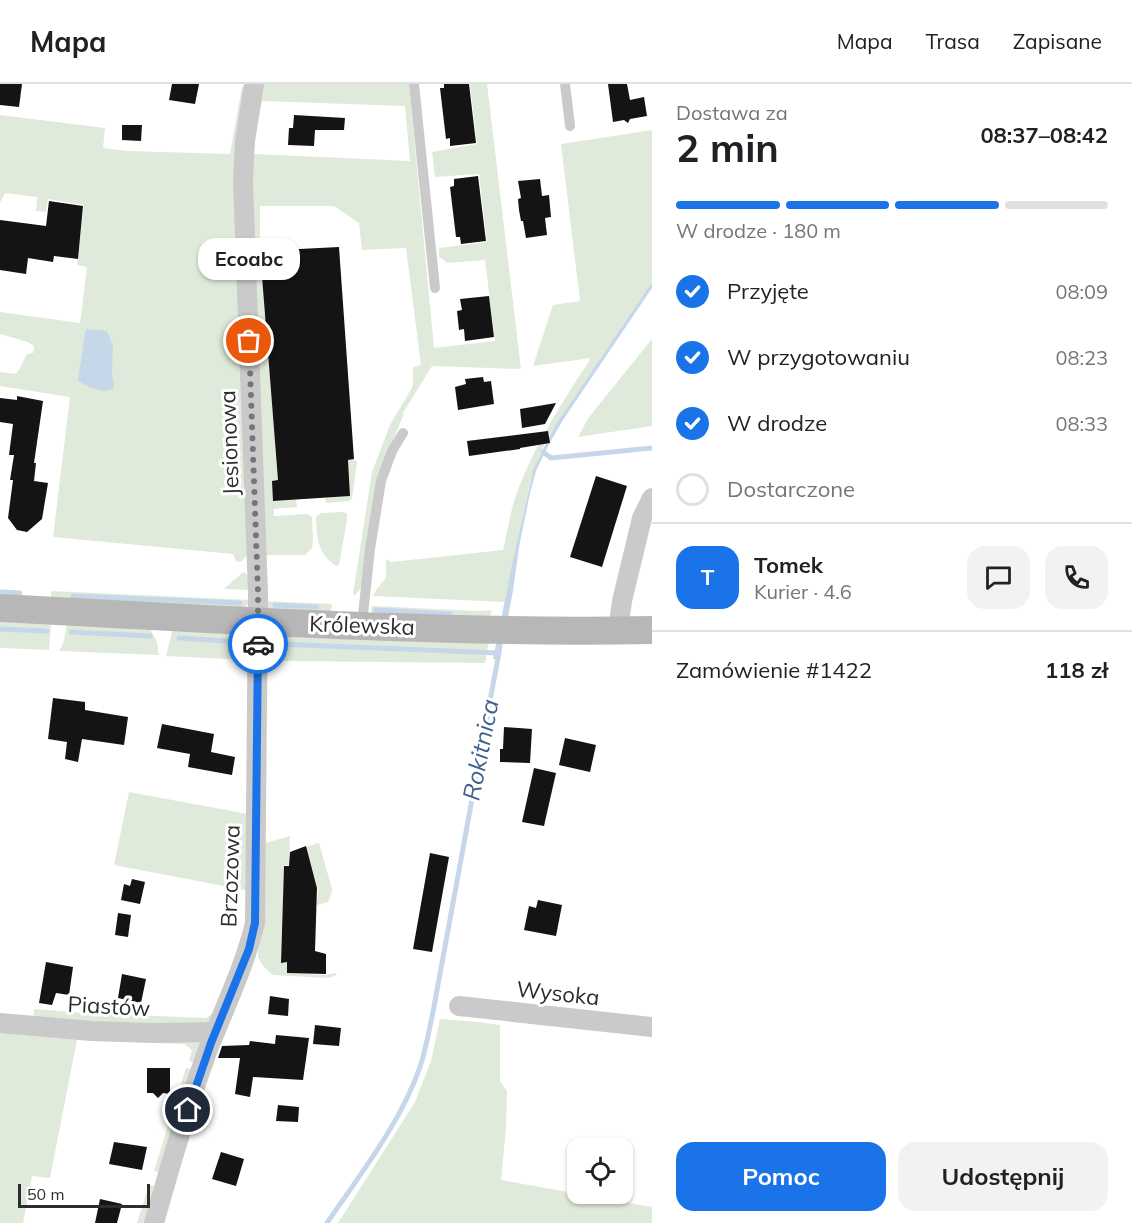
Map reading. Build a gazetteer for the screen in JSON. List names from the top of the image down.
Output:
{
  "streets": {
    "main road": ["Królewska"],
    "street": [
      "Jesionowa",
      "Brzozowa",
      "Wysoka",
      "Piastów"
    ]
  },
  "crossings": [
    ["Jesionowa", "Królewska"],
    ["Jesionowa", "Brzozowa"],
    ["Królewska", "Brzozowa"],
    ["Brzozowa", "Piastów"]
  ],
  "water": ["Rokitnica"],
  "places": ["Ecoabc"],
  "scale_bar": "50 m",
  "page": {
    "header": "Mapa",
    "nav": ["Mapa", "Trasa", "Zapisane"],
    "heading": ["2 min", "Dostawa za", "08:37–08:42"],
    "panel": [
      "Tomek",
      "Kurier · 4.6",
      "Zamówienie #1422",
      "118 zł"
    ],
    "bar": "W drodze · 180 m",
    "bubble": "Ecoabc",
    "list": [
      ["Przyjęte", "08:09"],
      ["W przygotowaniu", "08:23"],
      ["W drodze", "08:33"],
      "Dostarczone"
    ],
    "round": "T",
    "buttons": ["Pomoc", "Udostępnij"],
    "scale": "50 m"
  }
}
